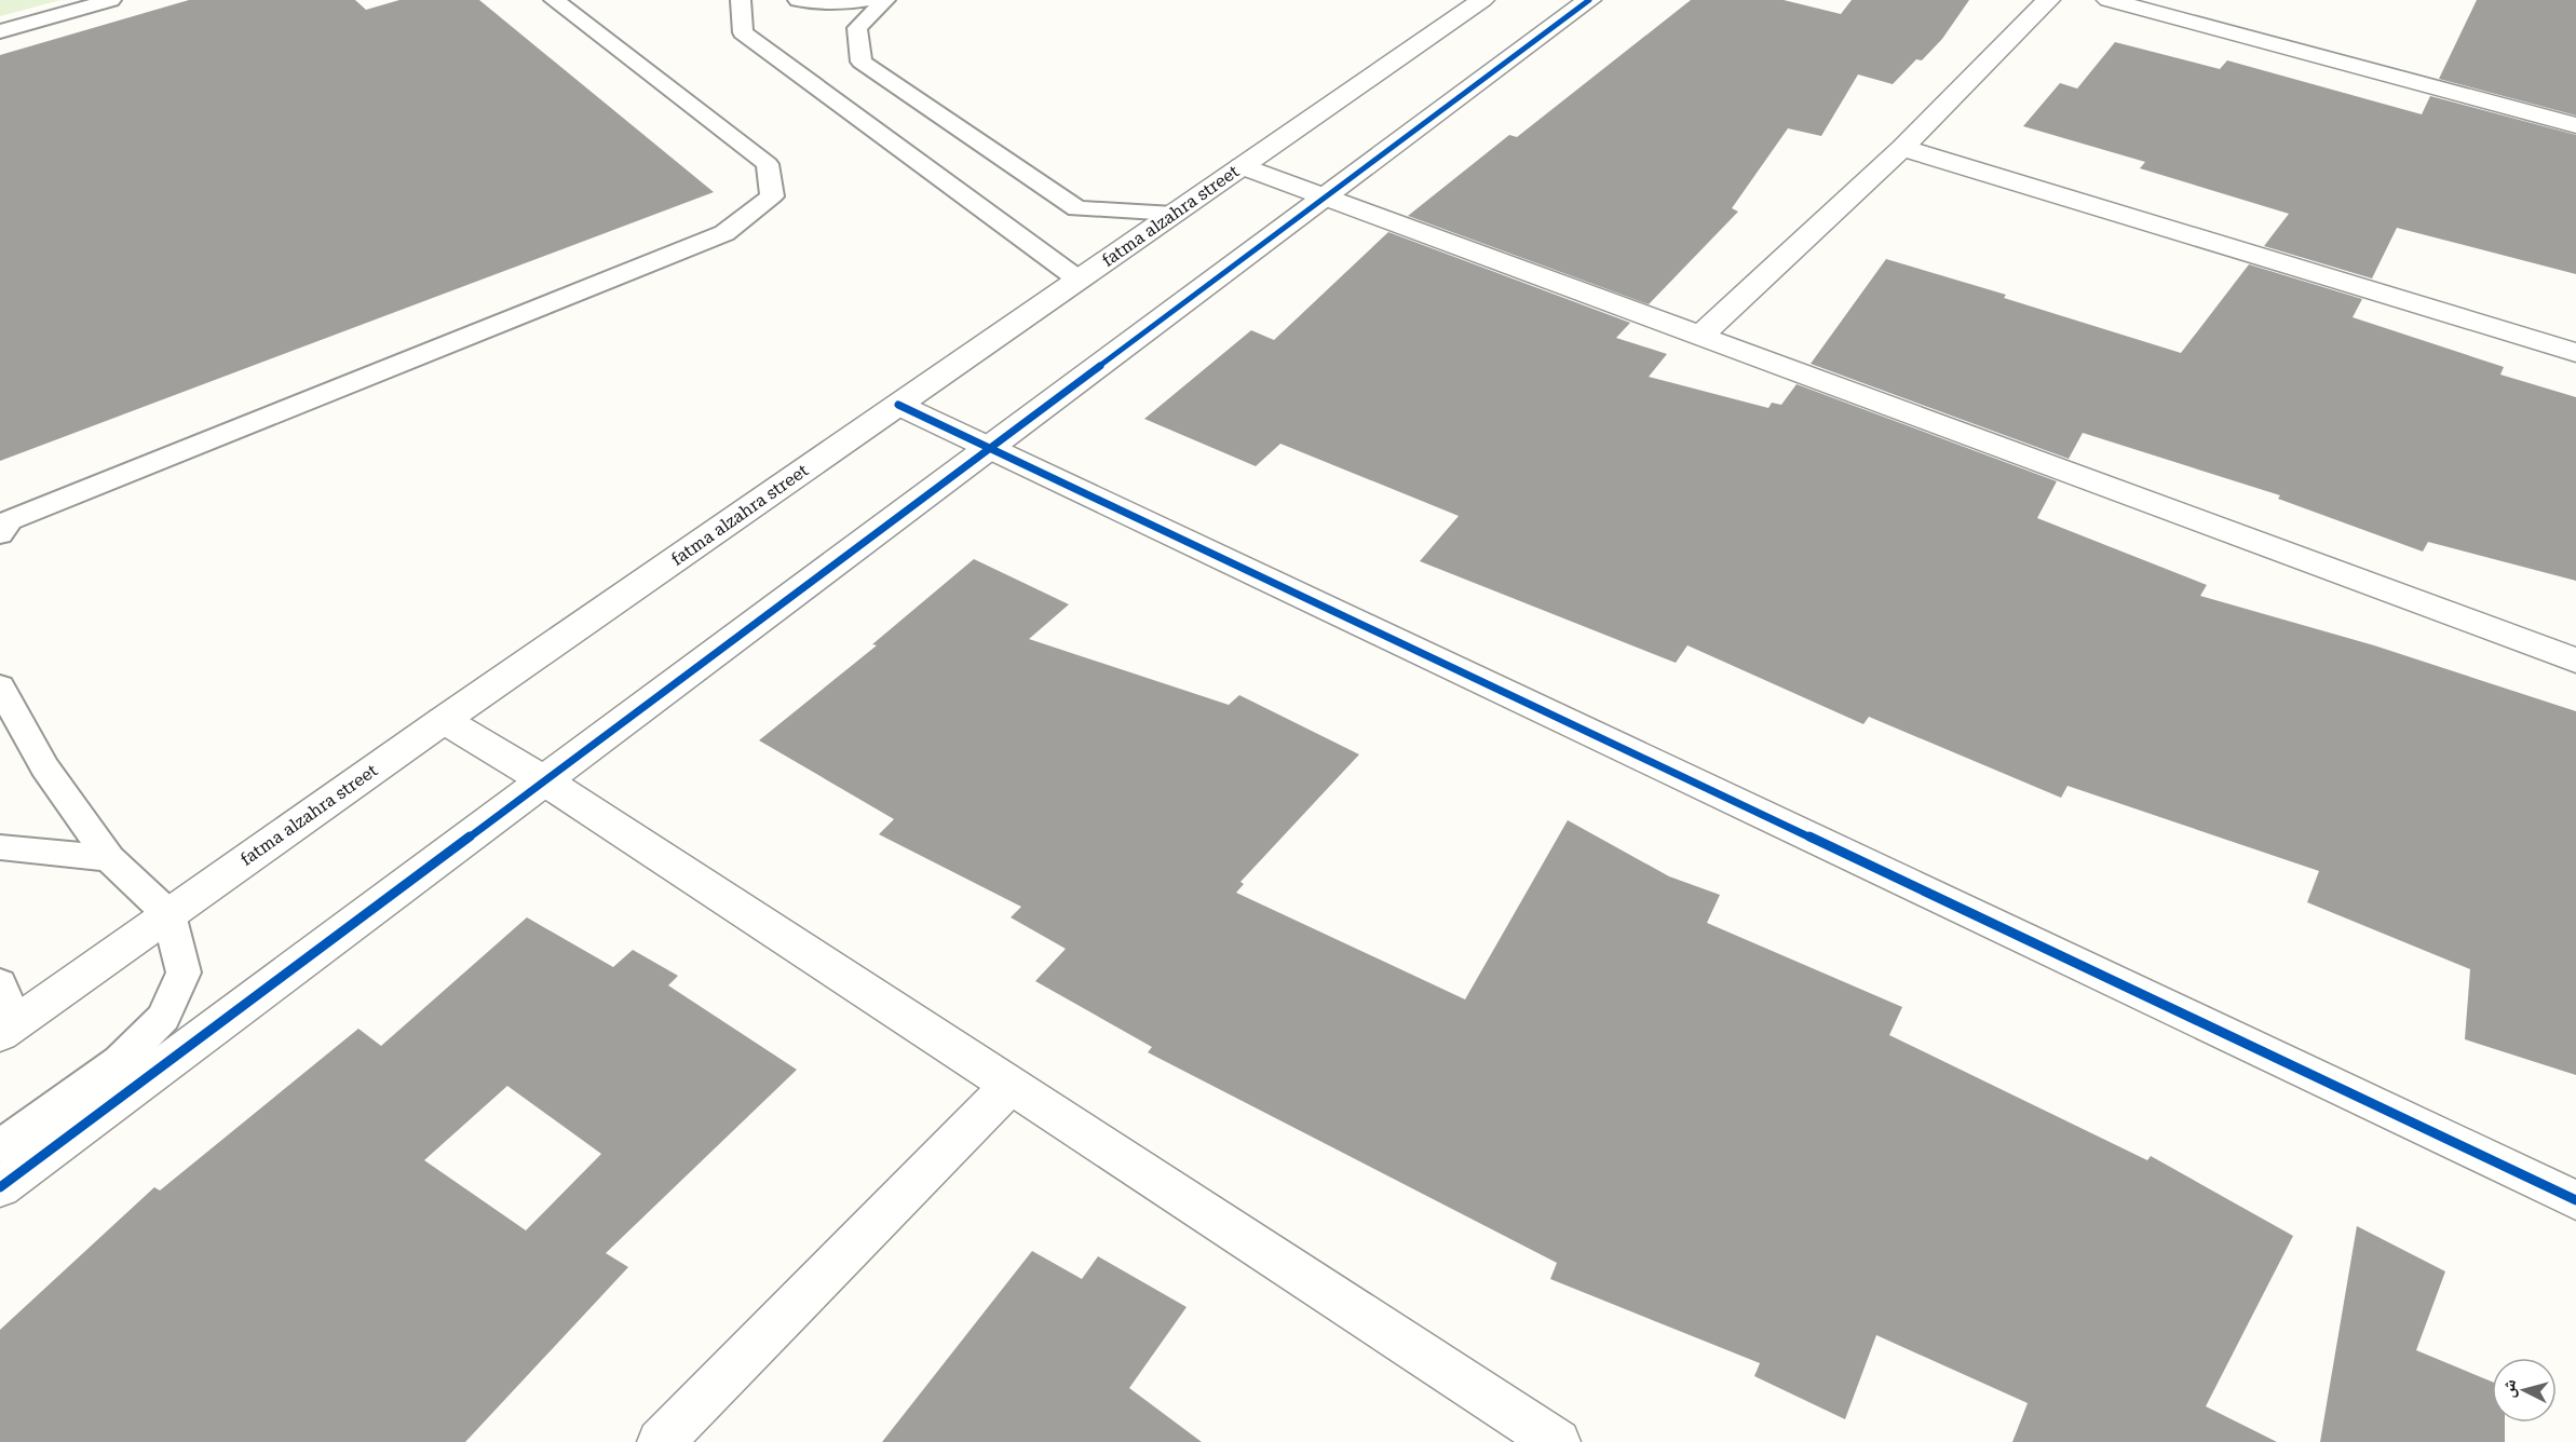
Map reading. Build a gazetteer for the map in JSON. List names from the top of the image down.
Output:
{
  "streets": {
    "street": ["fatma alzahra street"]
  },
  "north": "left"
}
